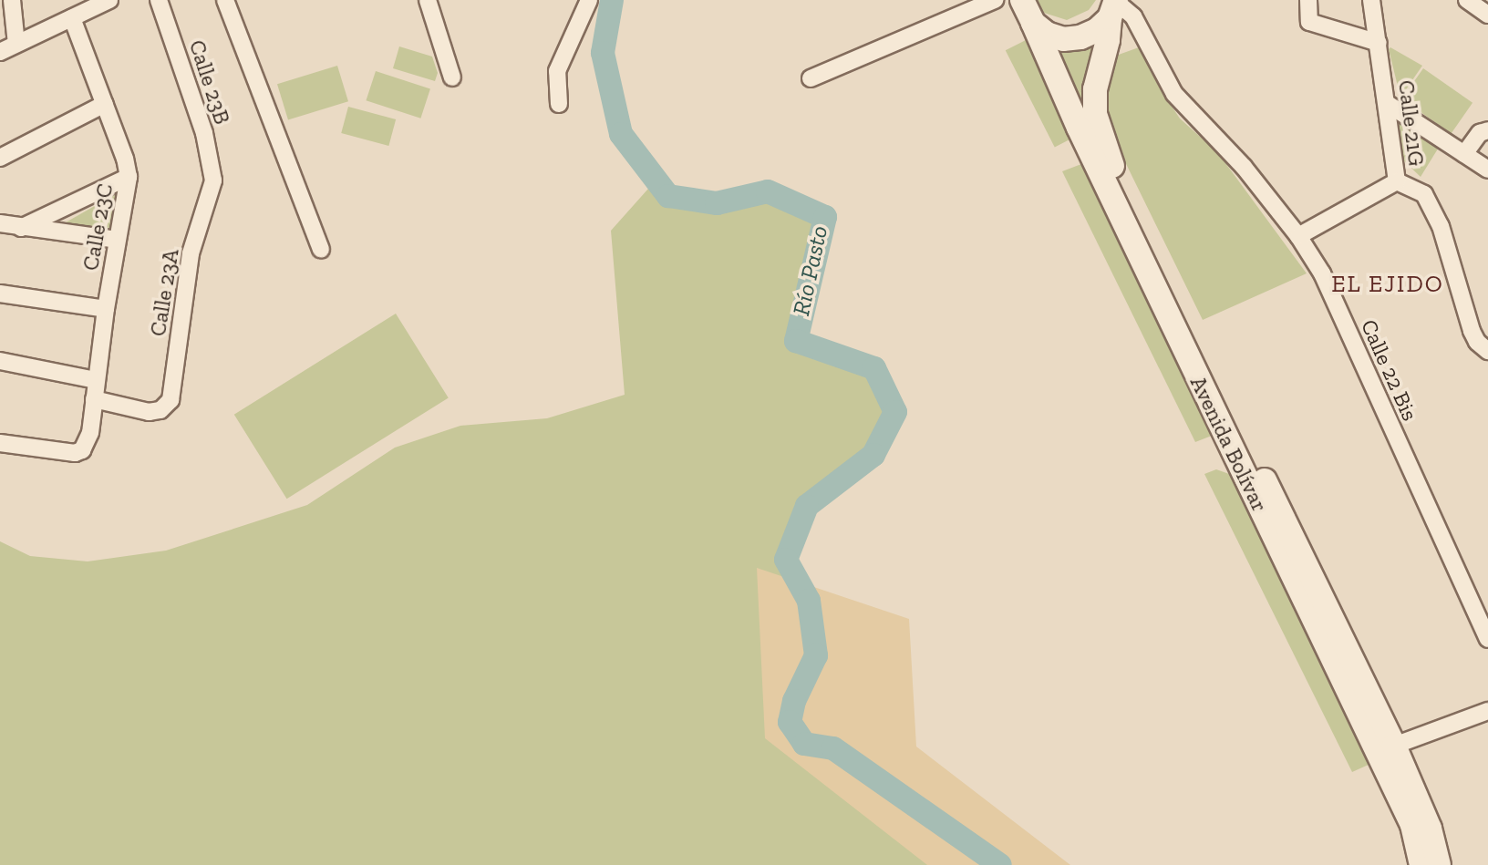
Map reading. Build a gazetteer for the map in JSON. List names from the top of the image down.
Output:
{
  "streets": {
    "main road": ["Avenida Bolívar"],
    "street": [
      "Calle 23B",
      "Calle 21G",
      "Calle 23C",
      "Calle 23A",
      "Calle 22 Bis"
    ]
  },
  "crossings": [
    ["Calle 23B", "Calle 23A"],
    ["Calle 23C", "Calle 23A"],
    ["Calle 22 Bis", "Avenida Bolívar"]
  ],
  "districts": ["EL EJIDO"],
  "water": ["Río Pasto"]
}
